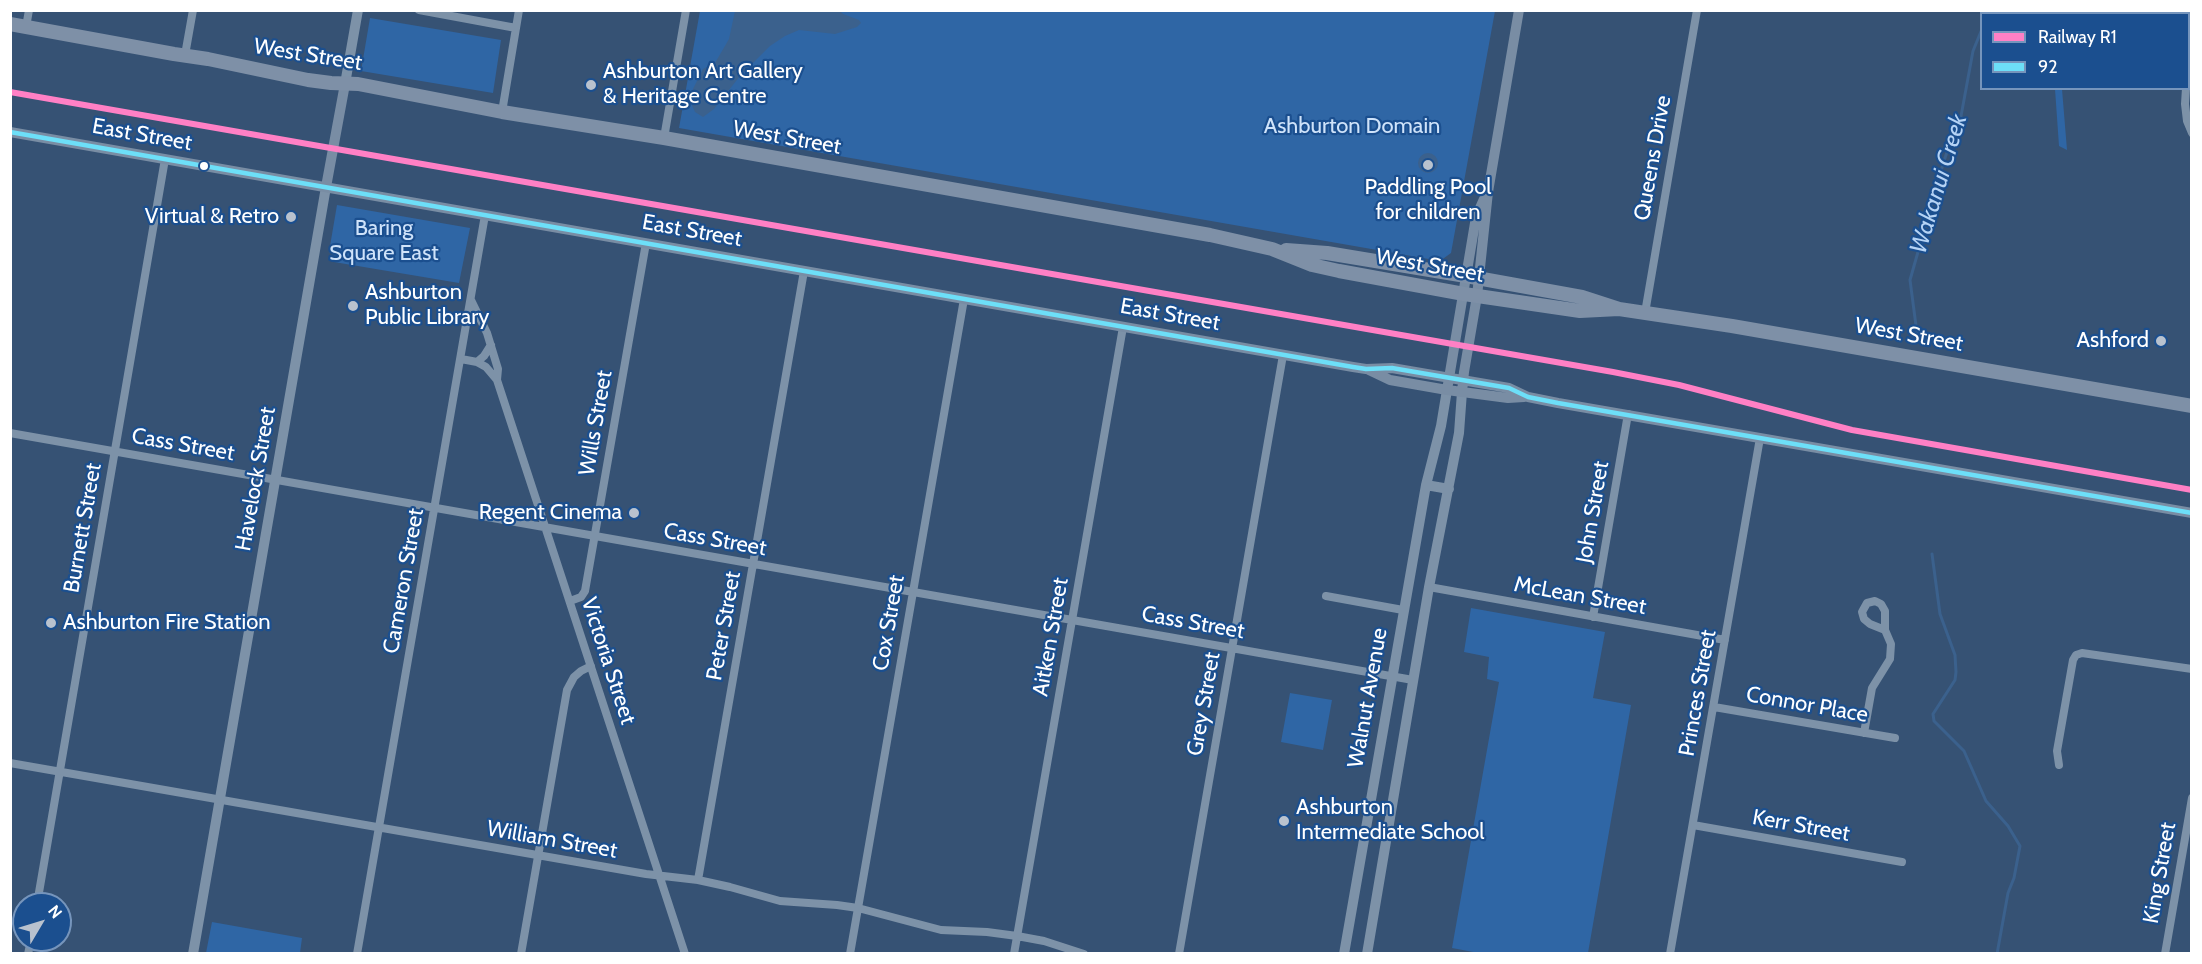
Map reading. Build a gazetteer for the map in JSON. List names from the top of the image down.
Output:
{
  "streets": {
    "highway": ["West Street"],
    "main road": ["East Street", "Havelock Street", "Walnut Avenue"],
    "street": [
      "Queens Drive",
      "Wills Street",
      "Cass Street",
      "John Street",
      "Burnett Street",
      "Cameron Street",
      "McLean Street",
      "Cox Street",
      "Peter Street",
      "Aitken Street",
      "Victoria Street",
      "Princes Street",
      "Grey Street",
      "Connor Place",
      "Kerr Street",
      "William Street",
      "King Street"
    ]
  },
  "crossings": [
    ["West Street", "Queens Drive"],
    ["West Street", "Havelock Street"],
    ["West Street", "Walnut Avenue"],
    ["East Street", "Wills Street"],
    ["East Street", "Havelock Street"],
    ["East Street", "John Street"],
    ["East Street", "Burnett Street"],
    ["East Street", "Cameron Street"],
    ["East Street", "Cox Street"],
    ["East Street", "Peter Street"],
    ["East Street", "Aitken Street"],
    ["East Street", "Princes Street"],
    ["East Street", "Walnut Avenue"],
    ["East Street", "Grey Street"],
    ["Wills Street", "Cass Street"],
    ["Wills Street", "Victoria Street"],
    ["Cass Street", "Havelock Street"],
    ["Cass Street", "Burnett Street"],
    ["Cass Street", "Cameron Street"],
    ["Cass Street", "Cox Street"],
    ["Cass Street", "Peter Street"],
    ["Cass Street", "Aitken Street"],
    ["Cass Street", "Victoria Street"],
    ["Cass Street", "Walnut Avenue"],
    ["Cass Street", "Grey Street"],
    ["Havelock Street", "William Street"],
    ["John Street", "McLean Street"],
    ["Burnett Street", "William Street"],
    ["Cameron Street", "Victoria Street"],
    ["Cameron Street", "William Street"],
    ["McLean Street", "Princes Street"],
    ["McLean Street", "Walnut Avenue"],
    ["Cox Street", "William Street"],
    ["Peter Street", "William Street"],
    ["Aitken Street", "William Street"],
    ["Victoria Street", "William Street"],
    ["Princes Street", "Connor Place"],
    ["Princes Street", "Kerr Street"]
  ],
  "water": ["Wakanui Creek"],
  "parks": ["Ashburton Domain", "Baring Square East"],
  "places": [
    "Ashburton Art Gallery & Heritage Centre",
    "Paddling Pool for children",
    "Virtual & Retro",
    "Ashburton Public Library",
    "Ashford",
    "Regent Cinema",
    "Ashburton Fire Station",
    "Ashburton Intermediate School"
  ],
  "lines": ["rail line R1", "transit line 92"],
  "legend": ["Railway R1", "92"],
  "north": "top right"
}
